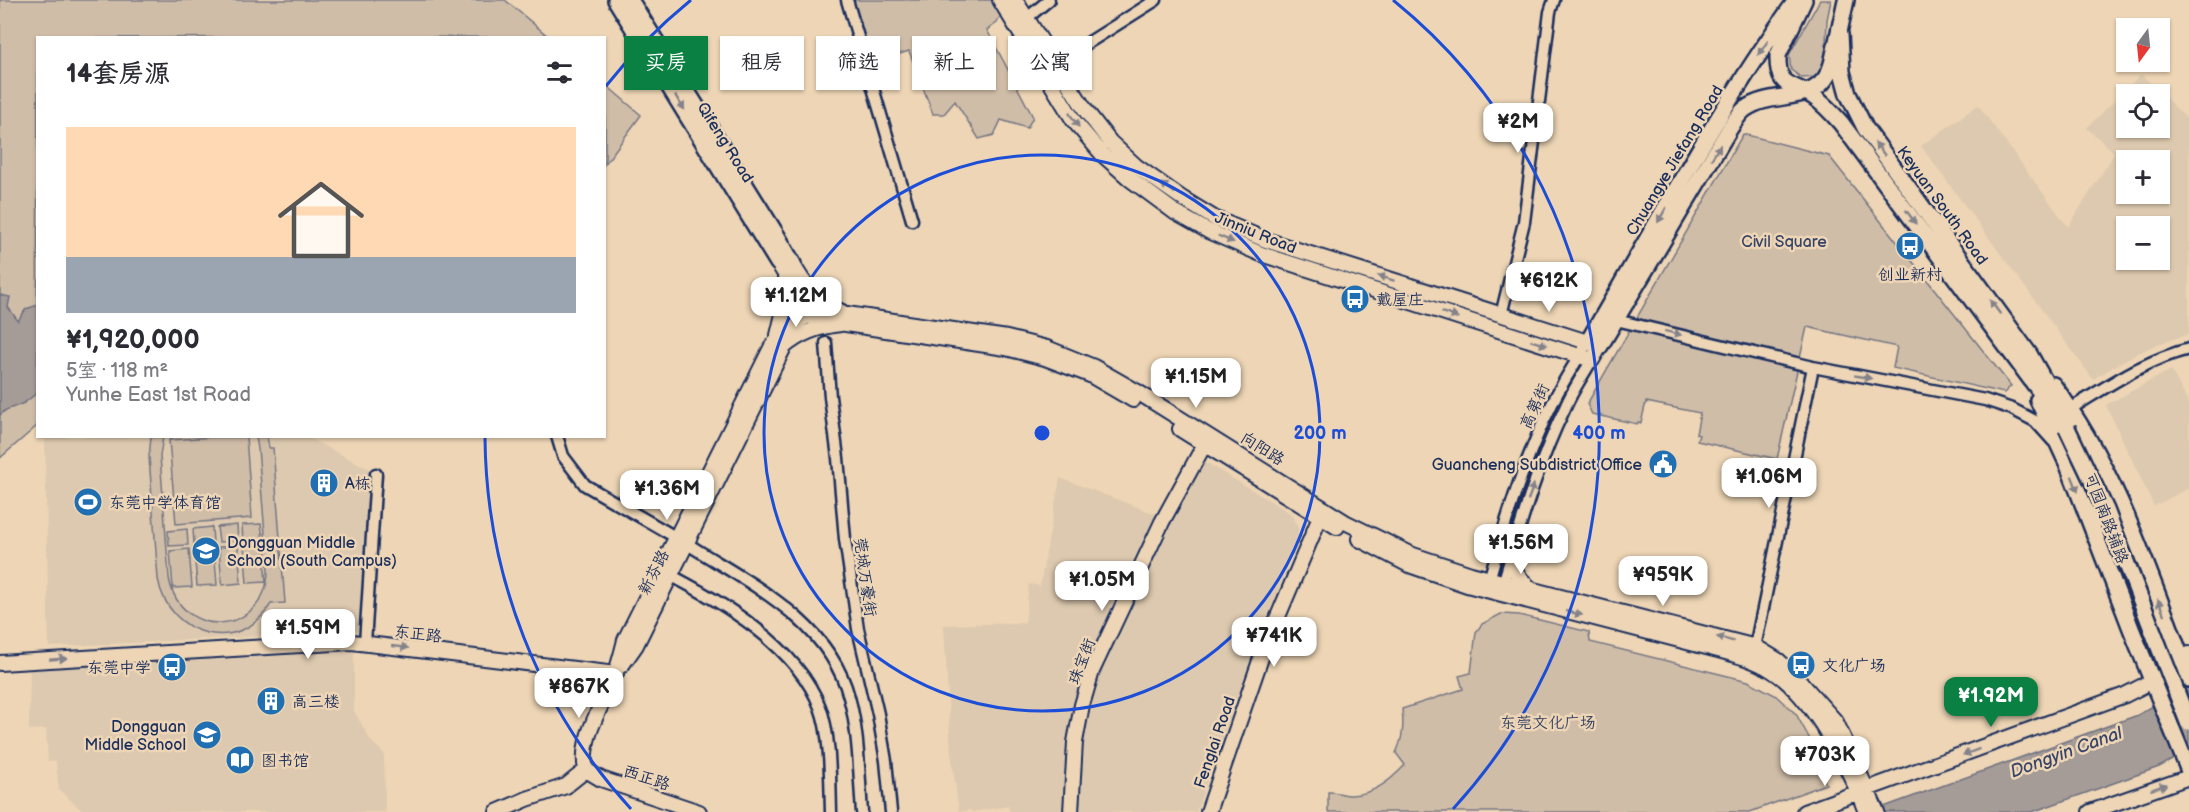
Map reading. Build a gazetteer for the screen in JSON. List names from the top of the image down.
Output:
{
  "streets": {
    "main road": [
      "Qifeng Road",
      "Chuangye Jiefang Road",
      "Keyuan South Road",
      "Jinniu Road",
      "向阳路",
      "可园南路辅路",
      "新芬路",
      "东正路",
      "珠宝街",
      "Fenglai Road",
      "西正路"
    ],
    "street": ["高第街", "莞城万豪街"]
  },
  "crossings": [
    ["Chuangye Jiefang Road", "Keyuan South Road"],
    ["Chuangye Jiefang Road", "Jinniu Road"],
    ["Chuangye Jiefang Road", "高第街"],
    ["Keyuan South Road", "可园南路辅路"],
    ["Jinniu Road", "高第街"],
    ["高第街", "向阳路"],
    ["向阳路", "珠宝街"],
    ["向阳路", "Fenglai Road"],
    ["新芬路", "东正路"],
    ["新芬路", "西正路"]
  ],
  "one_way": ["东正路"],
  "water": ["Dongyin Canal"],
  "parks": ["Civil Square", "东莞文化广场"],
  "places": {
    "bus stop": [
      "创业新村",
      "戴屋庄",
      "文化广场",
      "东莞中学"
    ],
    "public building": ["Guancheng Subdistrict Office"],
    "building": ["A栋", "高三楼"],
    "sports": ["东莞中学体育馆"],
    "school or university": ["Dongguan Middle School (South Campus)", "Dongguan Middle School"],
    "library": ["图书馆"]
  },
  "north": "bottom",
  "page": {
    "map_buttons": ["+", "−"],
    "chip": [
      "买房",
      "租房",
      "筛选",
      "新上",
      "公寓"
    ],
    "heading": "14套房源",
    "price": [
      "¥2M",
      "¥612K",
      "¥1.12M",
      "¥1.15M",
      "¥1.06M",
      "¥1.36M",
      "¥1.56M",
      "¥959K",
      "¥1.05M",
      "¥1.59M",
      "¥741K",
      "¥867K",
      "¥1.92M",
      "¥703K"
    ],
    "list": [
      {
        "name": "¥1,920,000",
        "note": "5室 · 118 m² · Yunhe East 1st Road"
      }
    ]
  },
  "rings": ["200 m", "400 m"]
}
